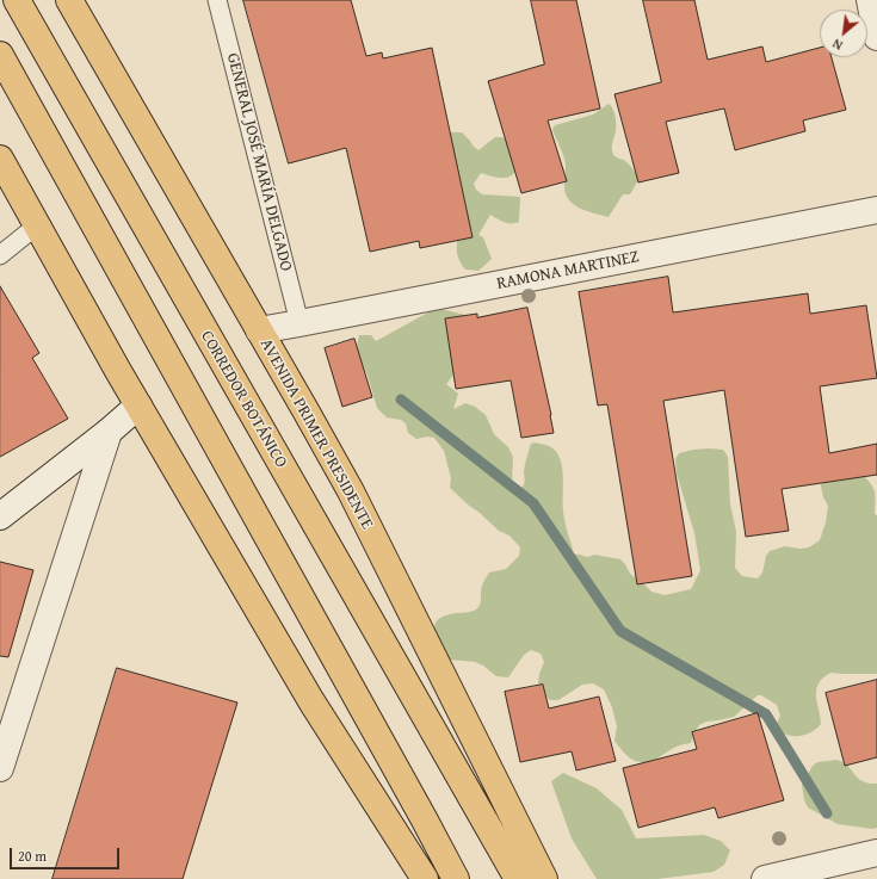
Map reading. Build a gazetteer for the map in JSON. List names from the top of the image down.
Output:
{
  "streets": {
    "highway": ["CORREDOR BOTÁNICO", "AVENIDA PRIMER PRESIDENTE"],
    "street": ["RAMONA MARTINEZ"],
    "lane": ["GENERAL JOSÉ MARÍA DELGADO"]
  },
  "crossings": [
    ["GENERAL JOSÉ MARÍA DELGADO", "RAMONA MARTINEZ"],
    ["RAMONA MARTINEZ", "AVENIDA PRIMER PRESIDENTE"]
  ],
  "scale_bar": "20 m",
  "north": "bottom left"
}
